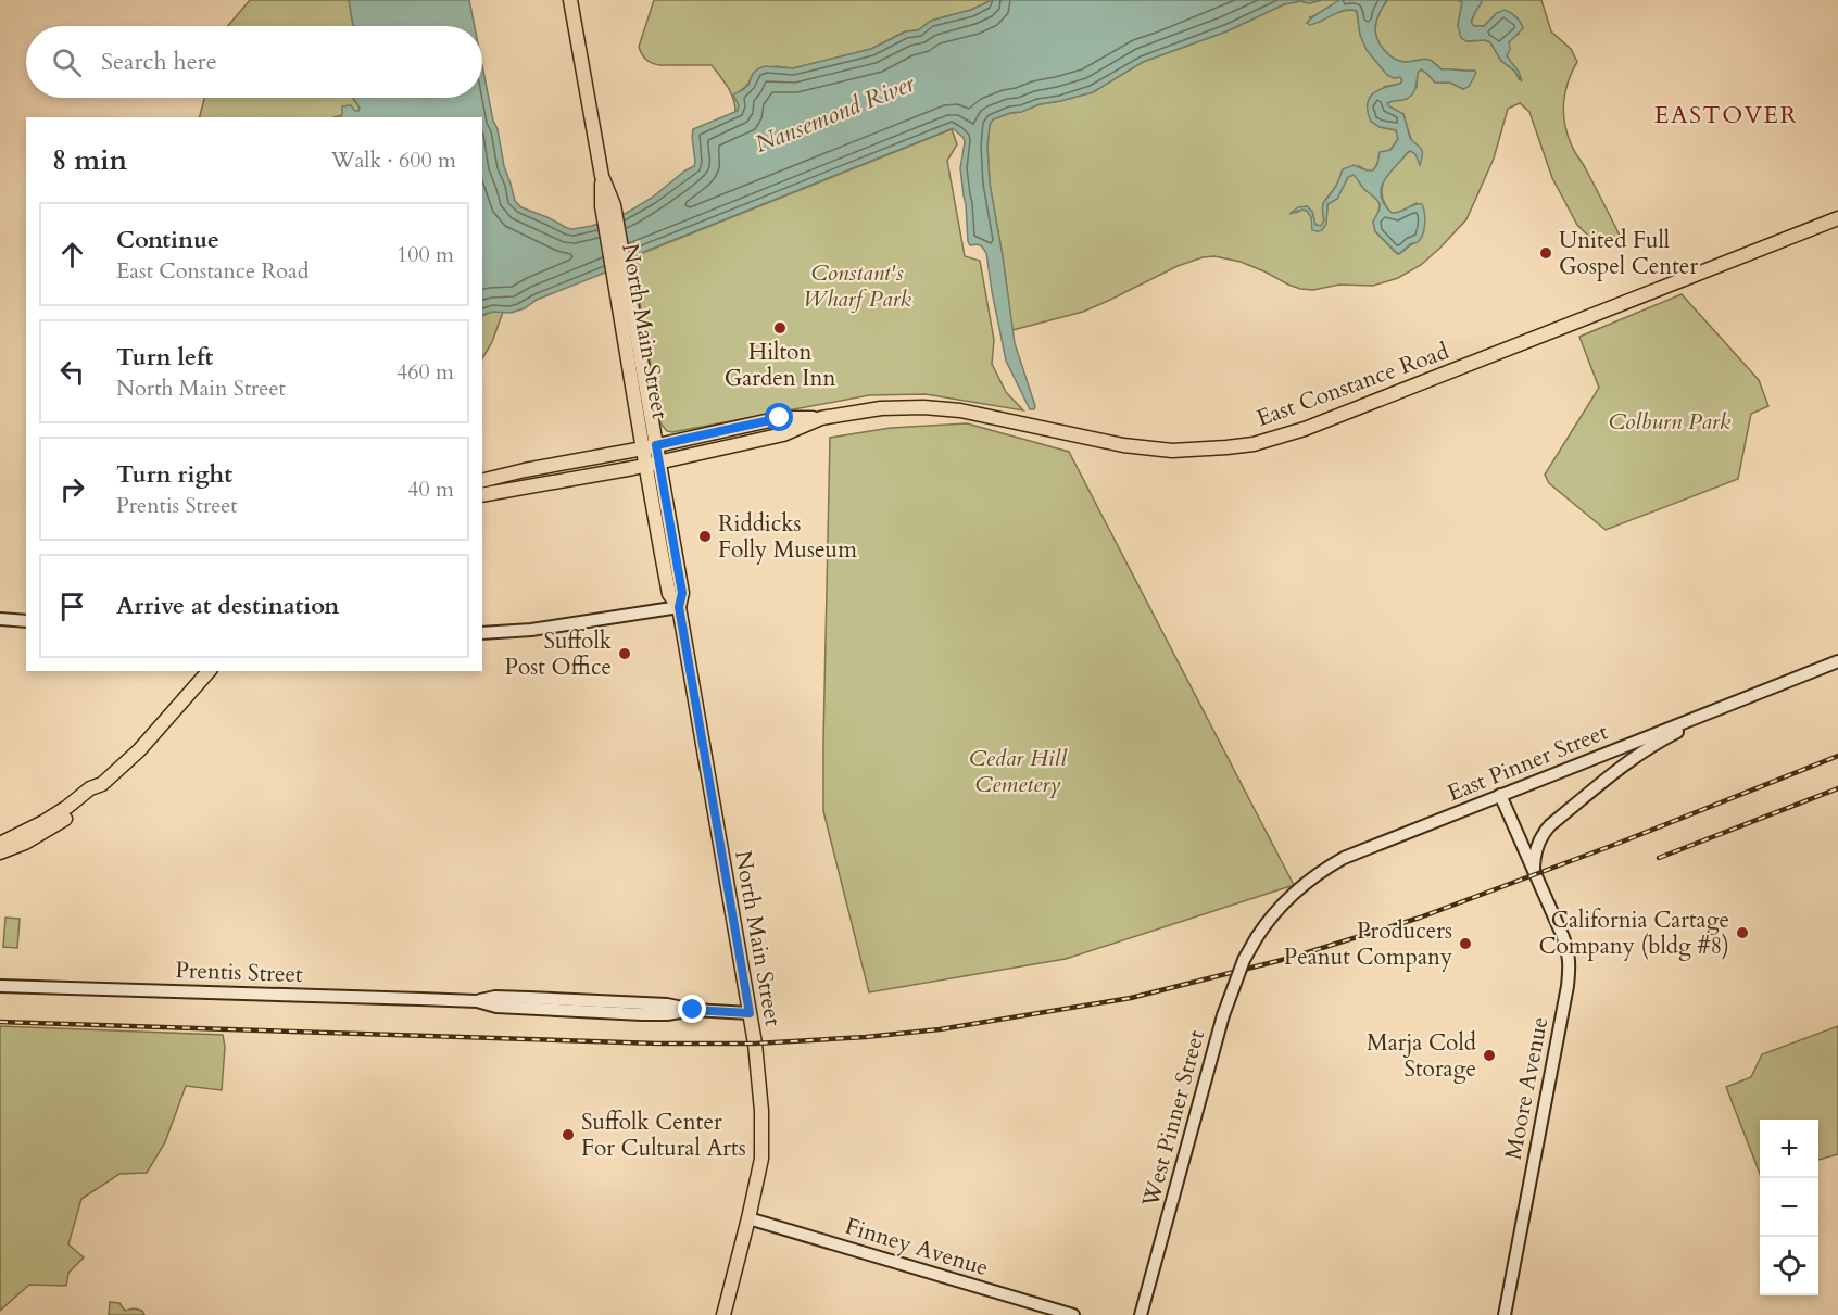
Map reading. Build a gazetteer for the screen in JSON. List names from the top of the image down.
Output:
{
  "streets": {
    "main road": ["North Main Street", "East Constance Road"],
    "street": [
      "East Pinner Street",
      "Prentis Street",
      "Moore Avenue",
      "West Pinner Street",
      "Finney Avenue"
    ]
  },
  "crossings": [
    ["North Main Street", "East Constance Road"],
    ["North Main Street", "Prentis Street"],
    ["North Main Street", "Finney Avenue"],
    ["East Pinner Street", "Moore Avenue"],
    ["East Pinner Street", "West Pinner Street"]
  ],
  "districts": ["EASTOVER"],
  "water": ["Nansemond River"],
  "parks": ["Constant's Wharf Park", "Colburn Park", "Cedar Hill Cemetery"],
  "places": [
    "United Full Gospel Center",
    "Hilton Garden Inn",
    "Riddicks Folly Museum",
    "Suffolk Post Office",
    "California Cartage Company (bldg #8)",
    "Producers Peanut Company",
    "Marja Cold Storage",
    "Suffolk Center For Cultural Arts"
  ],
  "page": {
    "search": "Search here",
    "heading": ["8 min", "Walk · 600 m"],
    "list": [
      ["Continue", "East Constance Road", "100 m"],
      ["Turn left", "North Main Street", "460 m"],
      ["Turn right", "Prentis Street", "40 m"],
      "Arrive at destination"
    ],
    "map_buttons": ["+", "−"]
  }
}
